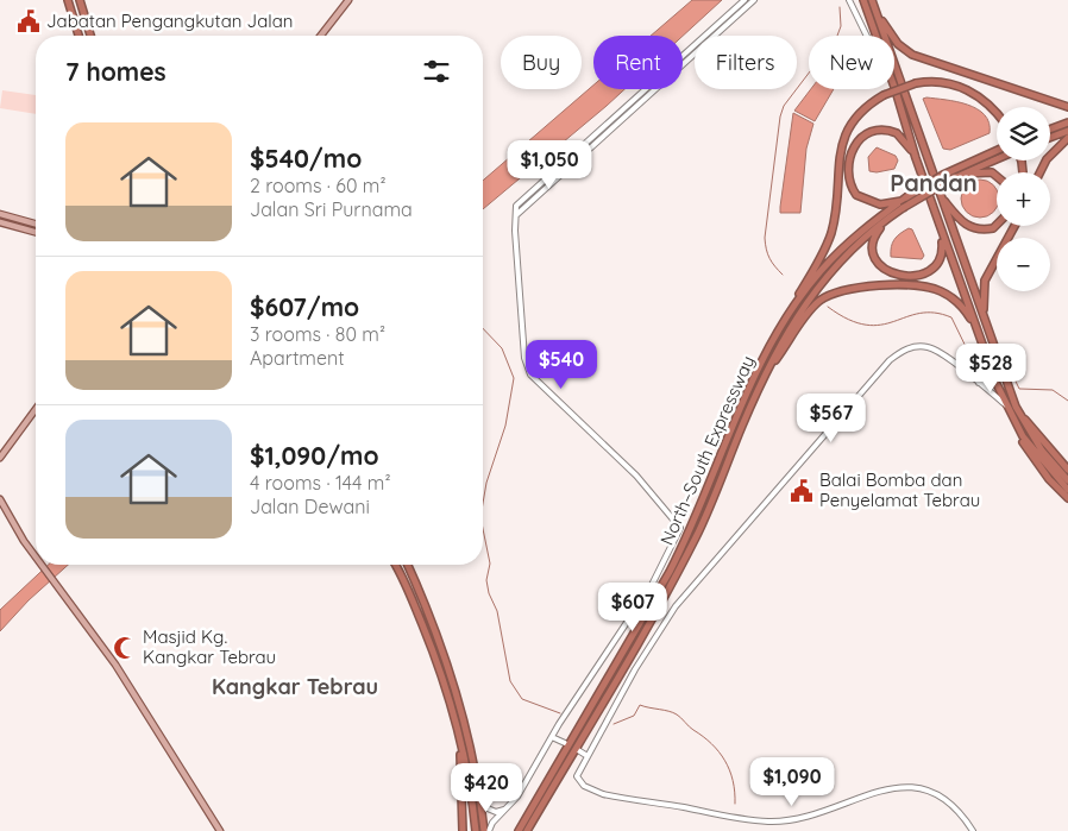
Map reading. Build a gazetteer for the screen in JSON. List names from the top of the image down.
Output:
{
  "streets": {
    "highway": ["North–South Expressway"]
  },
  "districts": ["Pandan", "Kangkar Tebrau"],
  "places": {
    "public building": ["Jabatan Pengangkutan Jalan", "Balai Bomba dan Penyelamat Tebrau"],
    "mosque": ["Masjid Kg. Kangkar Tebrau"]
  },
  "page": {
    "chip": [
      "Buy",
      "Rent",
      "Filters",
      "New"
    ],
    "heading": "7 homes",
    "map_buttons": ["+", "−"],
    "list": [
      {
        "name": "$540/mo",
        "note": "2 rooms · 60 m² · Jalan Sri Purnama"
      },
      {
        "name": "$607/mo",
        "note": "3 rooms · 80 m² · Apartment"
      },
      {
        "name": "$1,090/mo",
        "note": "4 rooms · 144 m² · Jalan Dewani"
      }
    ],
    "price": [
      "$1,050",
      "$540",
      "$528",
      "$567",
      "$607",
      "$1,090",
      "$420"
    ]
  }
}
